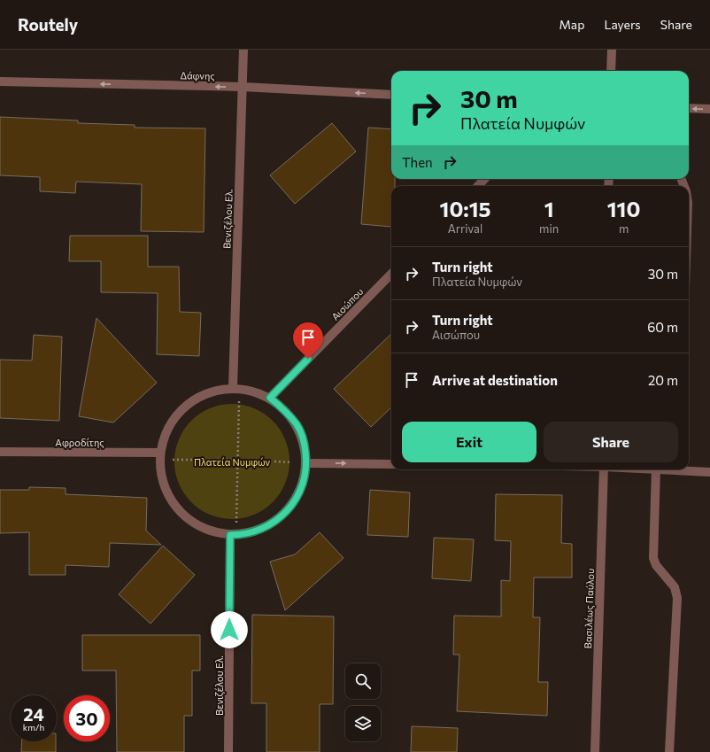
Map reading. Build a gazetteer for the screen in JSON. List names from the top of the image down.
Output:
{
  "streets": {
    "street": [
      "Δάφνης",
      "Βενιζέλου Ελ.",
      "Αισώπου",
      "Αφροδίτης",
      "Βασιλέως Παύλου"
    ]
  },
  "crossings": [
    ["Δάφνης", "Βενιζέλου Ελ."]
  ],
  "one_way": ["Δάφνης"],
  "parks": ["Πλατεία Νυμφών"],
  "page": {
    "header": "Routely",
    "nav": ["Map", "Layers", "Share"],
    "turn": ["30 m", "Πλατεία Νυμφών"],
    "then": "Then",
    "eta": [
      "10:15",
      "Arrival",
      "1",
      "min",
      "110",
      "m"
    ],
    "list": [
      {
        "name": "Turn right",
        "note": "Πλατεία Νυμφών",
        "value": "30 m"
      },
      {
        "name": "Turn right",
        "note": "Αισώπου",
        "value": "60 m"
      },
      {
        "name": "Arrive at destination",
        "value": "20 m"
      }
    ],
    "buttons": ["Exit", "Share"],
    "speed": "24 km/h",
    "limit": "30"
  }
}
